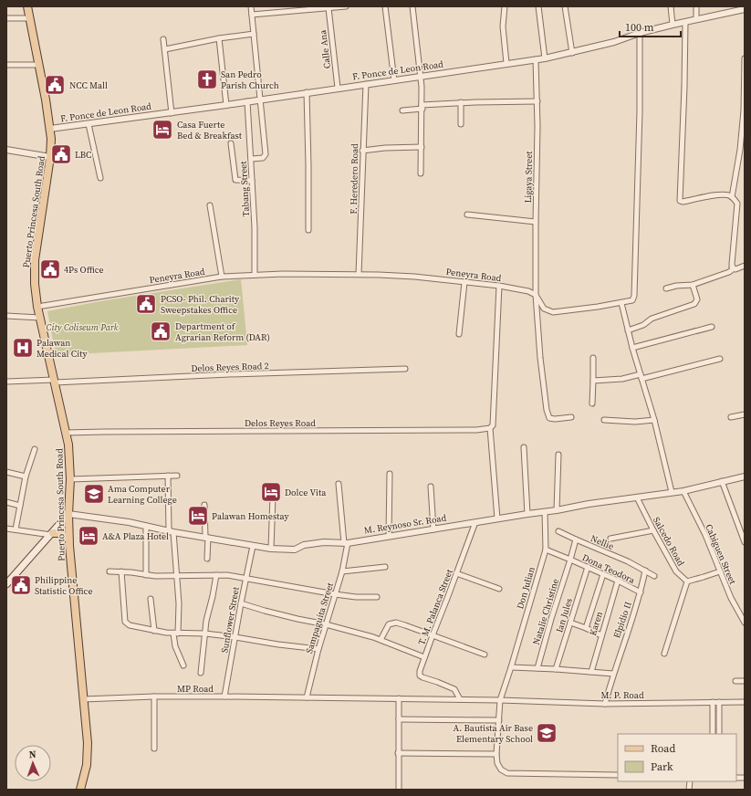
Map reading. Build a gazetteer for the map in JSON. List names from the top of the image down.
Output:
{
  "streets": {
    "main road": ["Puerto Princesa South Road"],
    "street": [
      "Calle Ana",
      "F. Ponce de Leon Road",
      "Ligaya Street",
      "F. Heredero Road",
      "Tabang Street",
      "Peneyra Road",
      "Delos Reyes Road 2",
      "Delos Reyes Road",
      "M. Reynoso Sr. Road",
      "Salcedo Road",
      "Nellie",
      "Cabiguen Street",
      "Dona Teodora",
      "Don Julian",
      "T. M. Palanca Street",
      "Natalie Christine",
      "Ian Jules",
      "Sampaguita Street",
      "Sunflower Street",
      "Elpidio II",
      "Karen",
      "MP Road",
      "M. P. Road"
    ]
  },
  "crossings": [
    ["Calle Ana", "F. Ponce de Leon Road"],
    ["F. Ponce de Leon Road", "Ligaya Street"],
    ["F. Ponce de Leon Road", "F. Heredero Road"],
    ["F. Ponce de Leon Road", "Tabang Street"],
    ["F. Ponce de Leon Road", "Puerto Princesa South Road"],
    ["Ligaya Street", "Peneyra Road"],
    ["F. Heredero Road", "Peneyra Road"],
    ["Tabang Street", "Peneyra Road"],
    ["Puerto Princesa South Road", "Peneyra Road"],
    ["Puerto Princesa South Road", "Delos Reyes Road 2"],
    ["Puerto Princesa South Road", "Delos Reyes Road"],
    ["Puerto Princesa South Road", "M. Reynoso Sr. Road"],
    ["Puerto Princesa South Road", "MP Road"],
    ["M. Reynoso Sr. Road", "Salcedo Road"],
    ["M. Reynoso Sr. Road", "Cabiguen Street"],
    ["M. Reynoso Sr. Road", "Don Julian"],
    ["M. Reynoso Sr. Road", "T. M. Palanca Street"],
    ["M. Reynoso Sr. Road", "Sampaguita Street"],
    ["M. Reynoso Sr. Road", "Sunflower Street"],
    ["Nellie", "Dona Teodora"],
    ["Nellie", "Natalie Christine"],
    ["Nellie", "Elpidio II"],
    ["Dona Teodora", "Natalie Christine"],
    ["Dona Teodora", "Ian Jules"],
    ["Dona Teodora", "Elpidio II"],
    ["Dona Teodora", "Karen"],
    ["Don Julian", "M. P. Road"],
    ["T. M. Palanca Street", "M. P. Road"],
    ["Sampaguita Street", "MP Road"],
    ["Sunflower Street", "MP Road"],
    ["Elpidio II", "M. P. Road"],
    ["MP Road", "M. P. Road"]
  ],
  "parks": ["City Coliseum Park"],
  "places": {
    "church": ["San Pedro Parish Church"],
    "public building": [
      "NCC Mall",
      "LBC",
      "4Ps Office",
      "PCSO- Phil. Charity Sweepstakes Office",
      "Department of Agrarian Reform (DAR)",
      "Philippine Statistic Office"
    ],
    "hotel": [
      "Casa Fuerte Bed & Breakfast",
      "Dolce Vita",
      "Palawan Homestay",
      "A&A Plaza Hotel"
    ],
    "hospital": ["Palawan Medical City"],
    "school or university": ["Ama Computer Learning College", "A. Bautista Air Base Elementary School"]
  },
  "legend": ["Road", "Park"],
  "scale_bar": "100 m",
  "north": "top"
}
